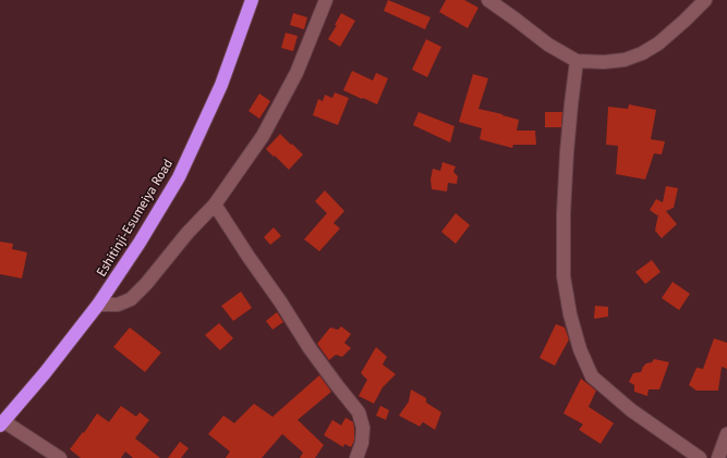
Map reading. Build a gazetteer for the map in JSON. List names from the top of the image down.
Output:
{
  "streets": {
    "highway": ["Eshitinji-Esumeiya Road"]
  }
}
